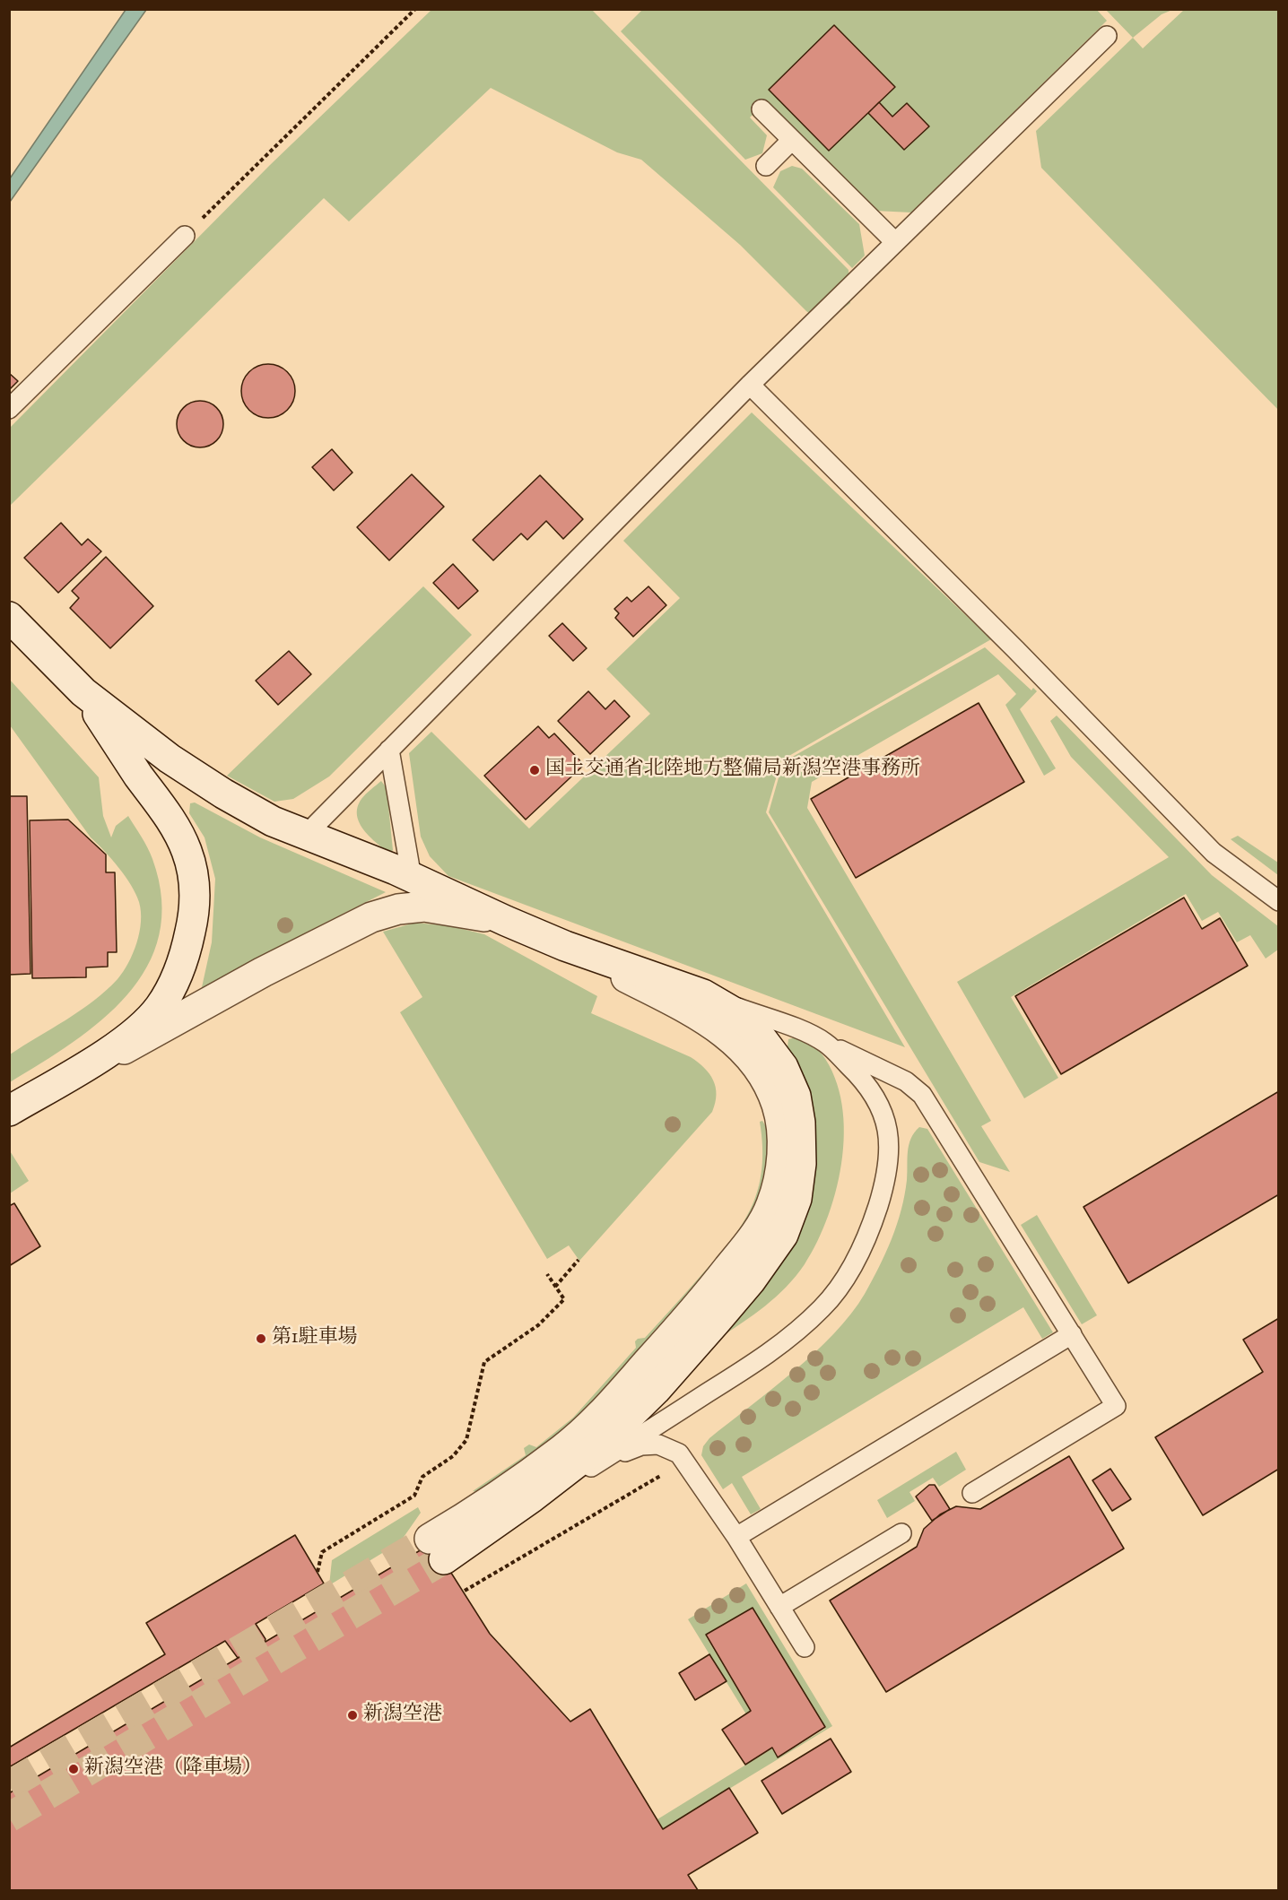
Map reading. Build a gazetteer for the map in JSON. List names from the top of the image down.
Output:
{
  "places": [
    "国土交通省北陸地方整備局新潟空港事務所",
    "第1駐車場",
    "新潟空港",
    "新潟空港（降車場）"
  ]
}
